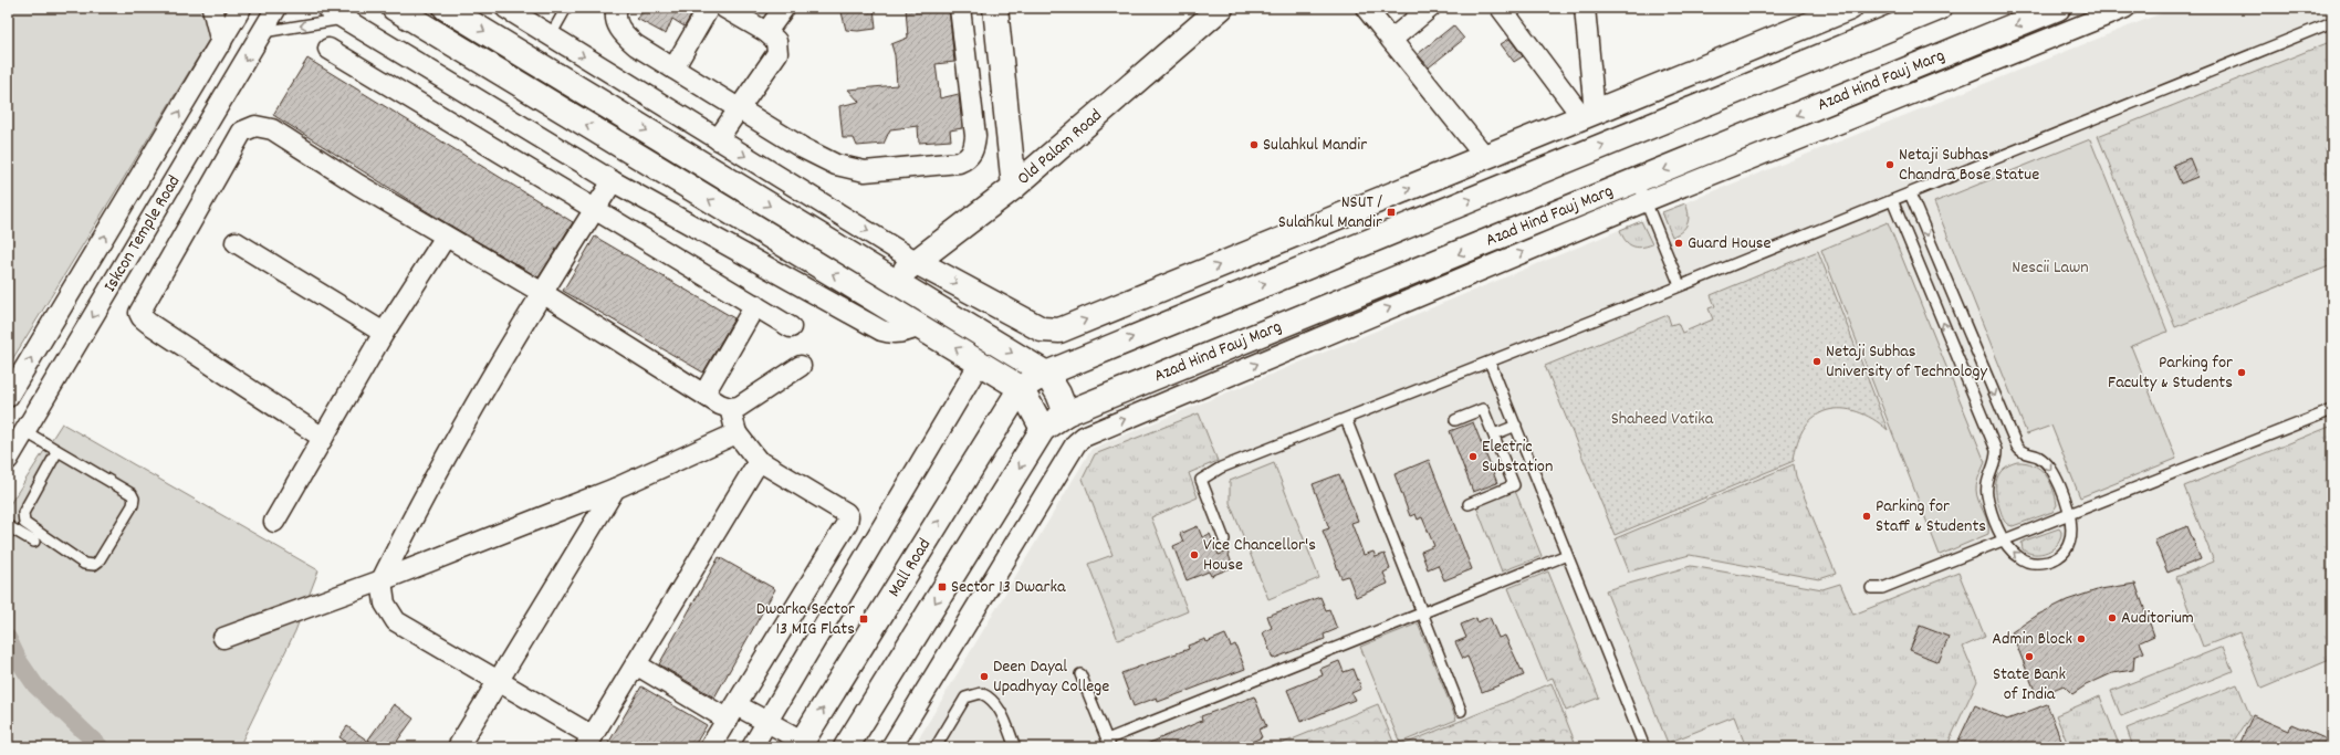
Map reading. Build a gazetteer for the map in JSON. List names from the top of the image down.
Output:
{
  "streets": {
    "street": [
      "Azad Hind Fauj Marg",
      "Old Palam Road",
      "Iskcon Temple Road",
      "Mall Road"
    ]
  },
  "parks": ["Nescii Lawn", "Shaheed Vatika"],
  "places": {
    "other": [
      "Sulahkul Mandir",
      "Netaji Subhas Chandra Bose Statue",
      "Guard House",
      "Netaji Subhas University of Technology",
      "Parking for Faculty & Students",
      "Electric Substation",
      "Parking for Staff & Students",
      "Vice Chancellor's House",
      "Auditorium",
      "Admin Block",
      "State Bank of India",
      "Deen Dayal Upadhyay College"
    ],
    "transit": ["NSUT / Sulahkul Mandir", "Sector 13 Dwarka", "Dwarka Sector 13 MIG Flats"]
  }
}
